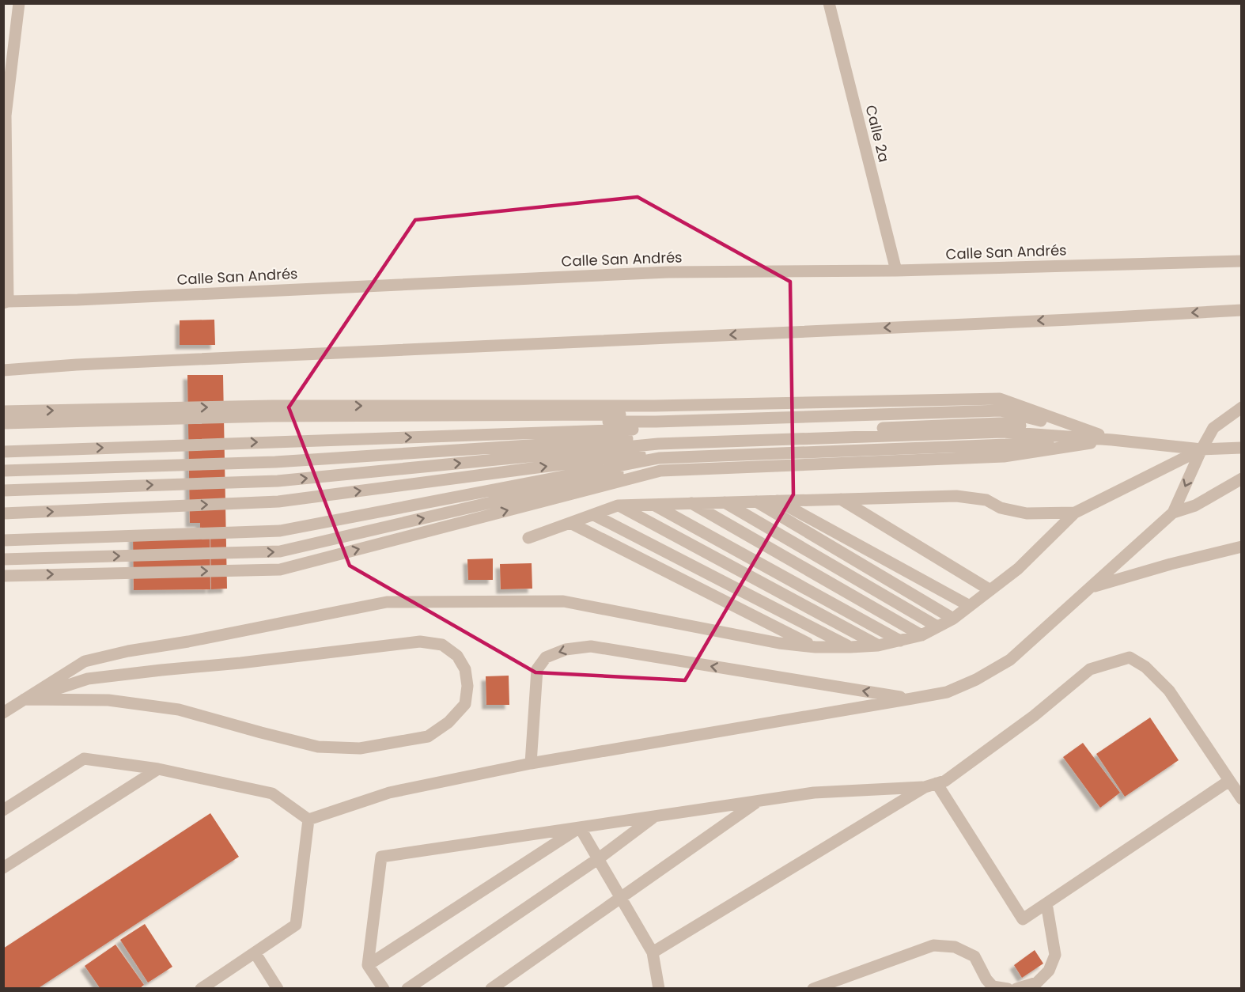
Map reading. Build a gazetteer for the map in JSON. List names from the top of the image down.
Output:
{
  "streets": {
    "street": ["Calle 2a", "Calle San Andrés"]
  },
  "crossings": [
    ["Calle 2a", "Calle San Andrés"]
  ]
}
